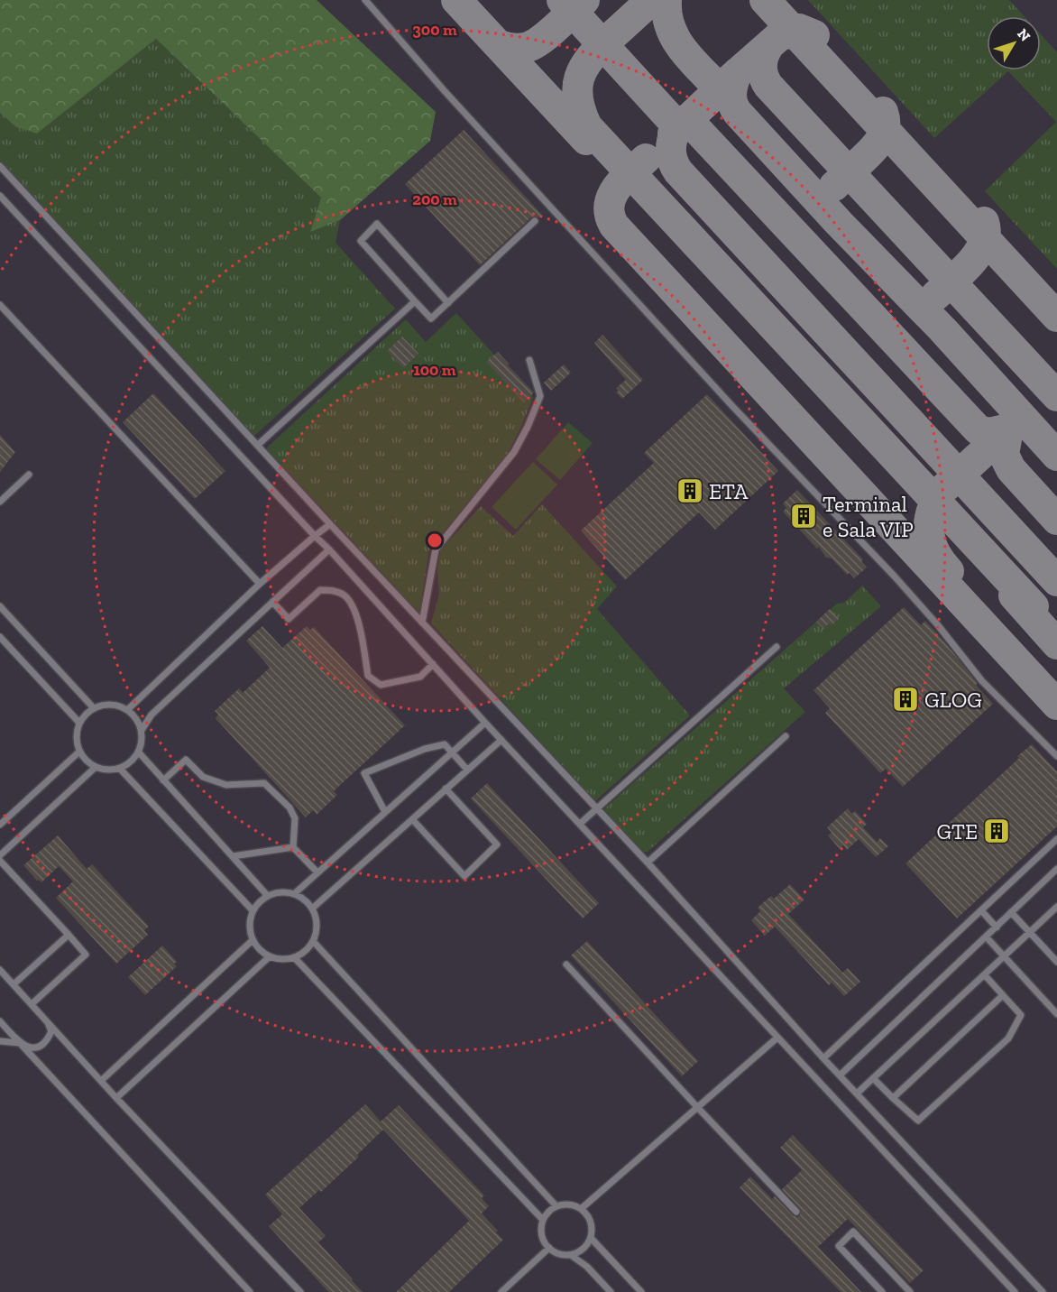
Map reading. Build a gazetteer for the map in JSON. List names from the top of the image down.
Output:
{
  "places": {
    "building": [
      "ETA",
      "Terminal e Sala VIP",
      "GLOG",
      "GTE"
    ]
  },
  "north": "top right",
  "rings": ["300 m", "200 m", "100 m"]
}
